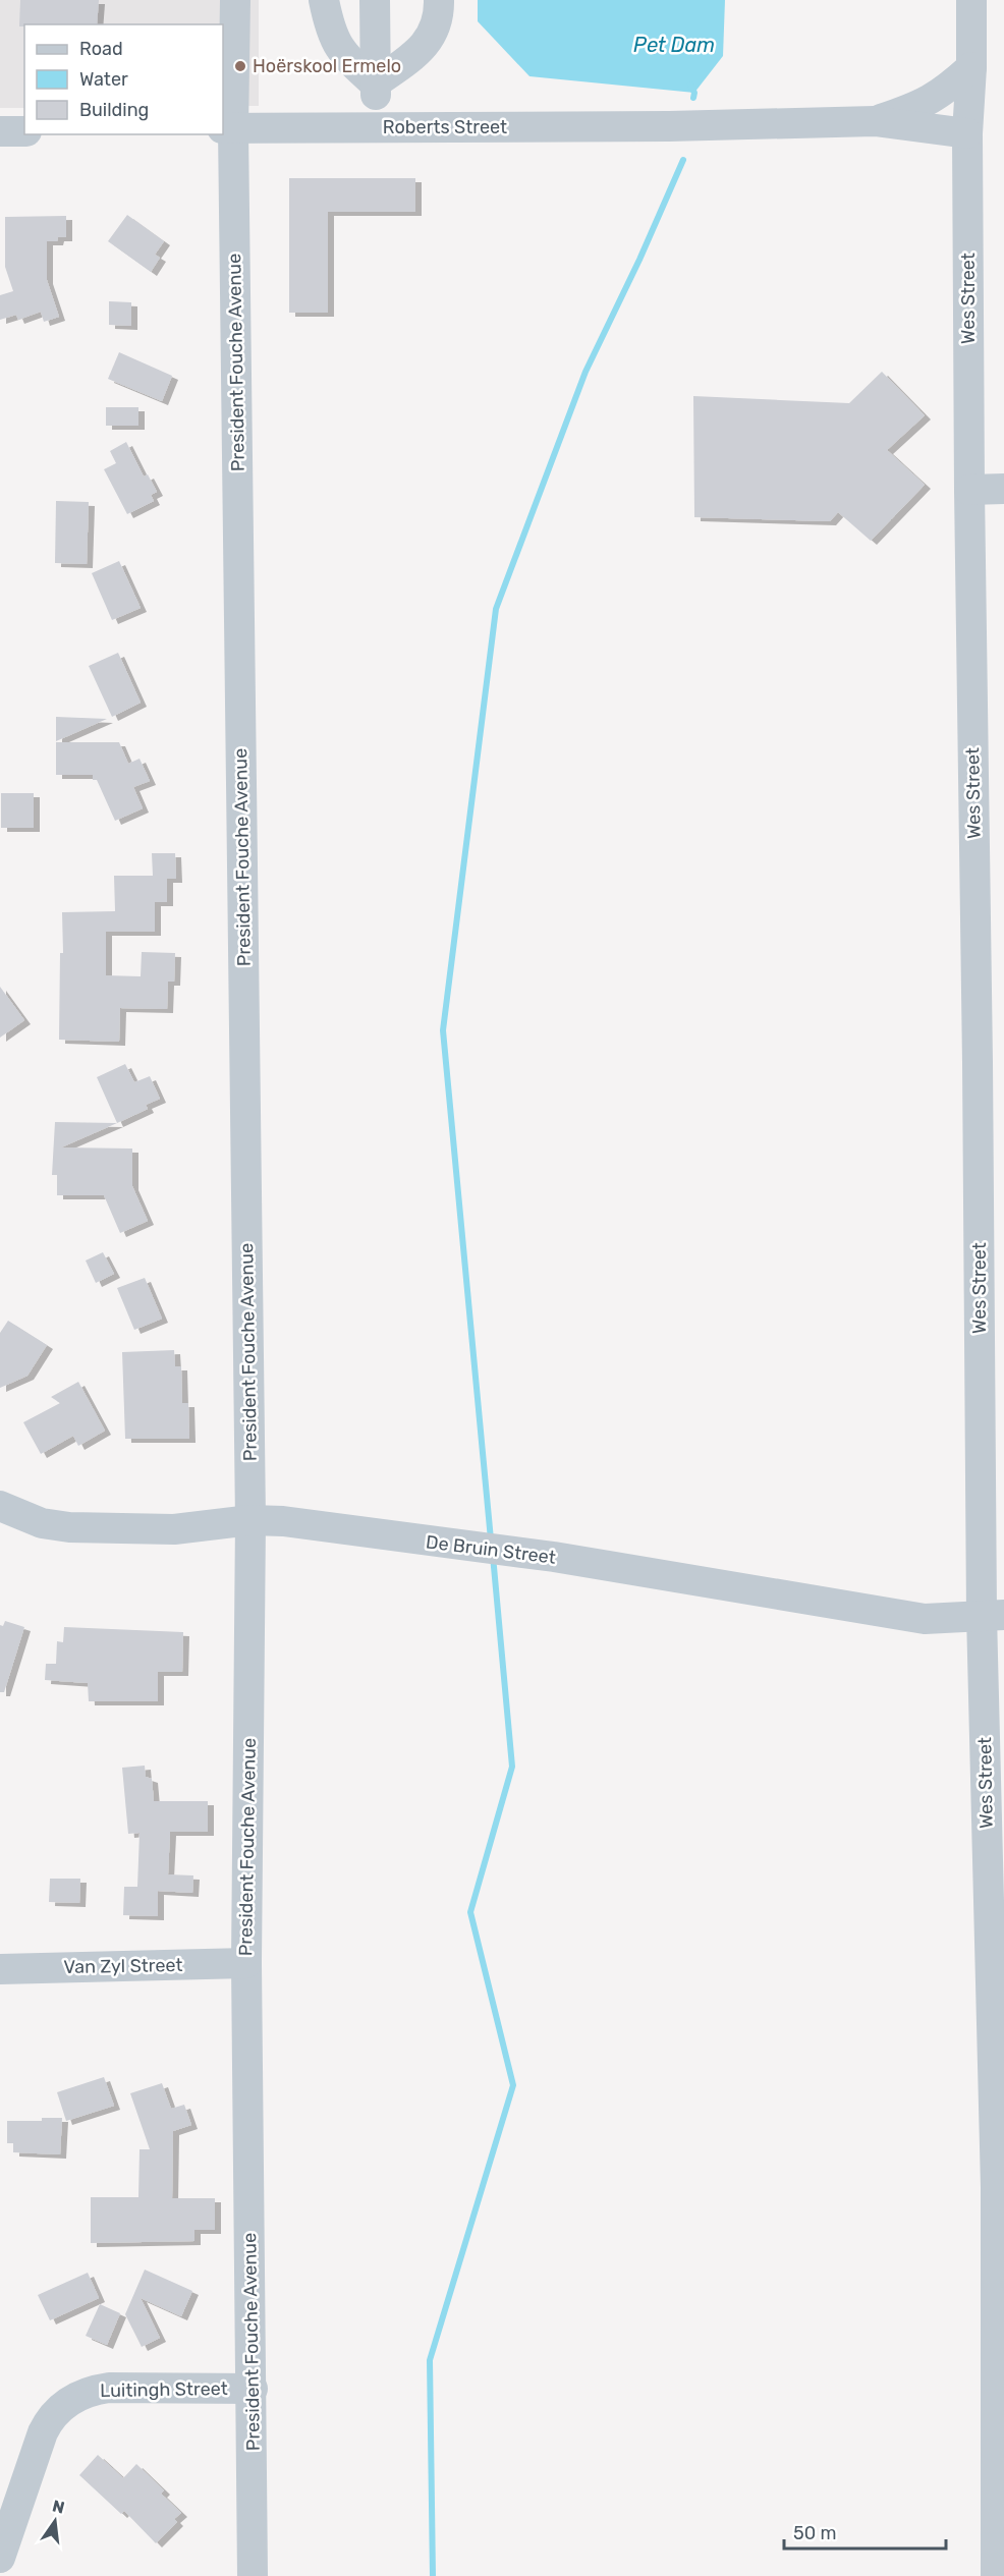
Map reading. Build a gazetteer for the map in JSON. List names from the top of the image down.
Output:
{
  "streets": {
    "street": [
      "Roberts Street",
      "Wes Street",
      "President Fouche Avenue",
      "De Bruin Street",
      "Van Zyl Street",
      "Luitingh Street"
    ]
  },
  "crossings": [
    ["Roberts Street", "President Fouche Avenue"],
    ["Wes Street", "De Bruin Street"],
    ["President Fouche Avenue", "De Bruin Street"],
    ["President Fouche Avenue", "Van Zyl Street"],
    ["President Fouche Avenue", "Luitingh Street"]
  ],
  "water": ["Pet Dam"],
  "places": ["Hoërskool Ermelo"],
  "legend": ["Road", "Water", "Building"],
  "scale_bar": "50 m",
  "north": "top"
}
